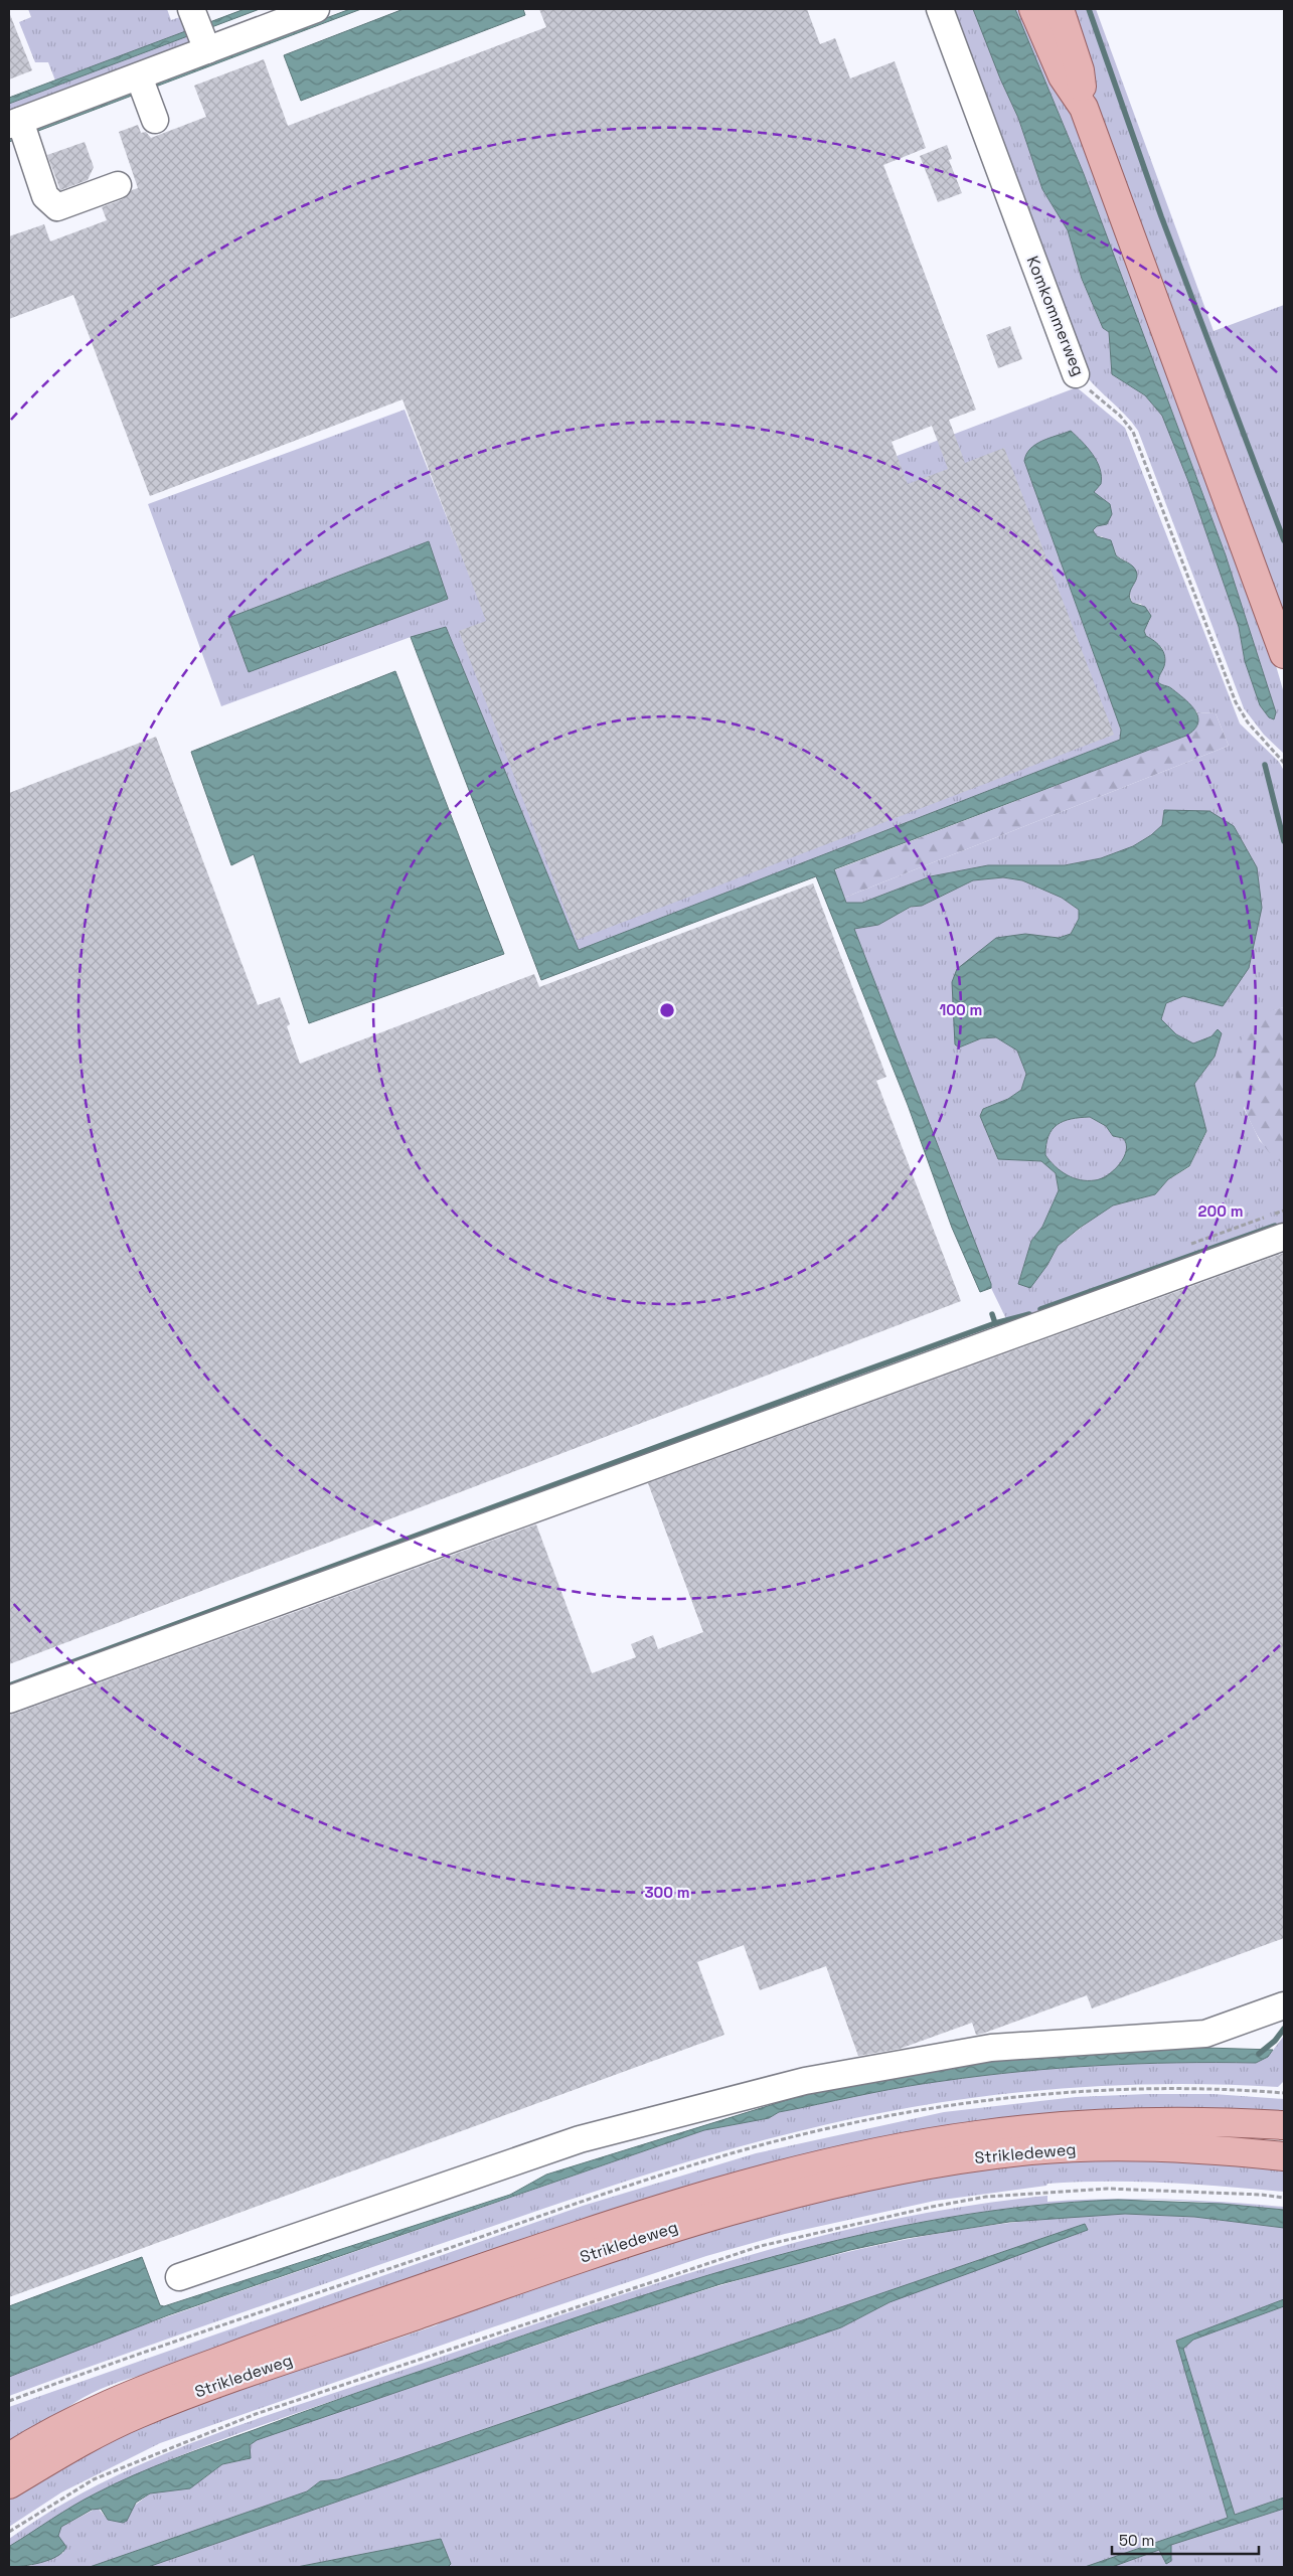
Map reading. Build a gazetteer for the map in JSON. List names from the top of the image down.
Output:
{
  "streets": {
    "main road": ["Strikledeweg"],
    "street": ["Komkommerweg"]
  },
  "scale_bar": "50 m",
  "rings": ["100 m", "200 m", "300 m"]
}
